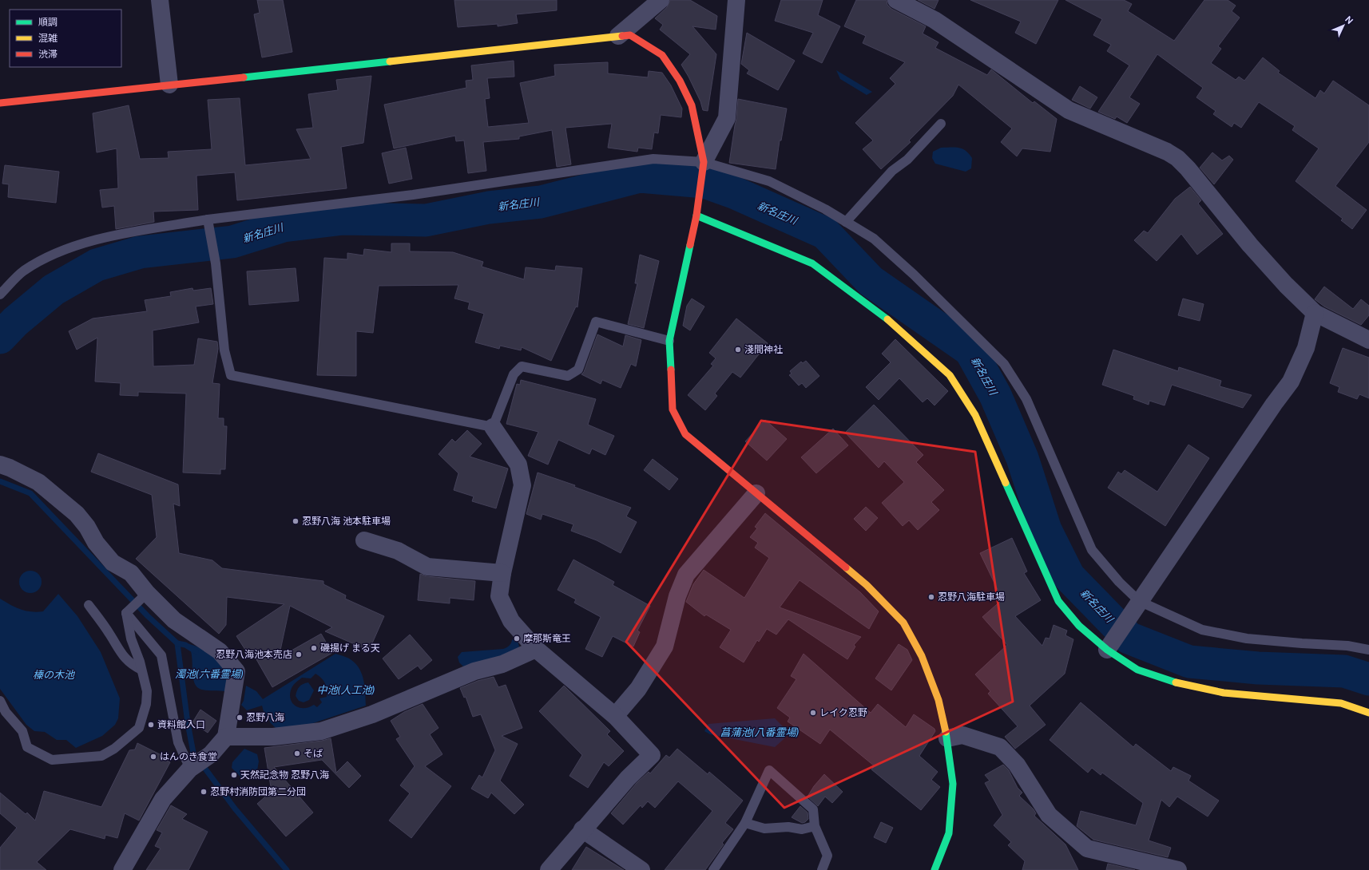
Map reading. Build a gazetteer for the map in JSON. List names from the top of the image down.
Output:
{
  "water": [
    "新名庄川",
    "濁池(六番霊場)",
    "榛の木池",
    "中池(人工池)",
    "菖蒲池(八番霊場)"
  ],
  "places": [
    "淺間神社",
    "忍野八海 池本駐車場",
    "忍野八海駐車場",
    "摩那斯竜王",
    "磯揚げ まる天",
    "忍野八海池本売店",
    "レイク忍野",
    "忍野八海",
    "資料館入口",
    "そば",
    "はんのき食堂",
    "天然記念物 忍野八海",
    "忍野村消防団第二分団"
  ],
  "legend": ["順調", "混雑", "渋滞"],
  "north": "top right"
}
